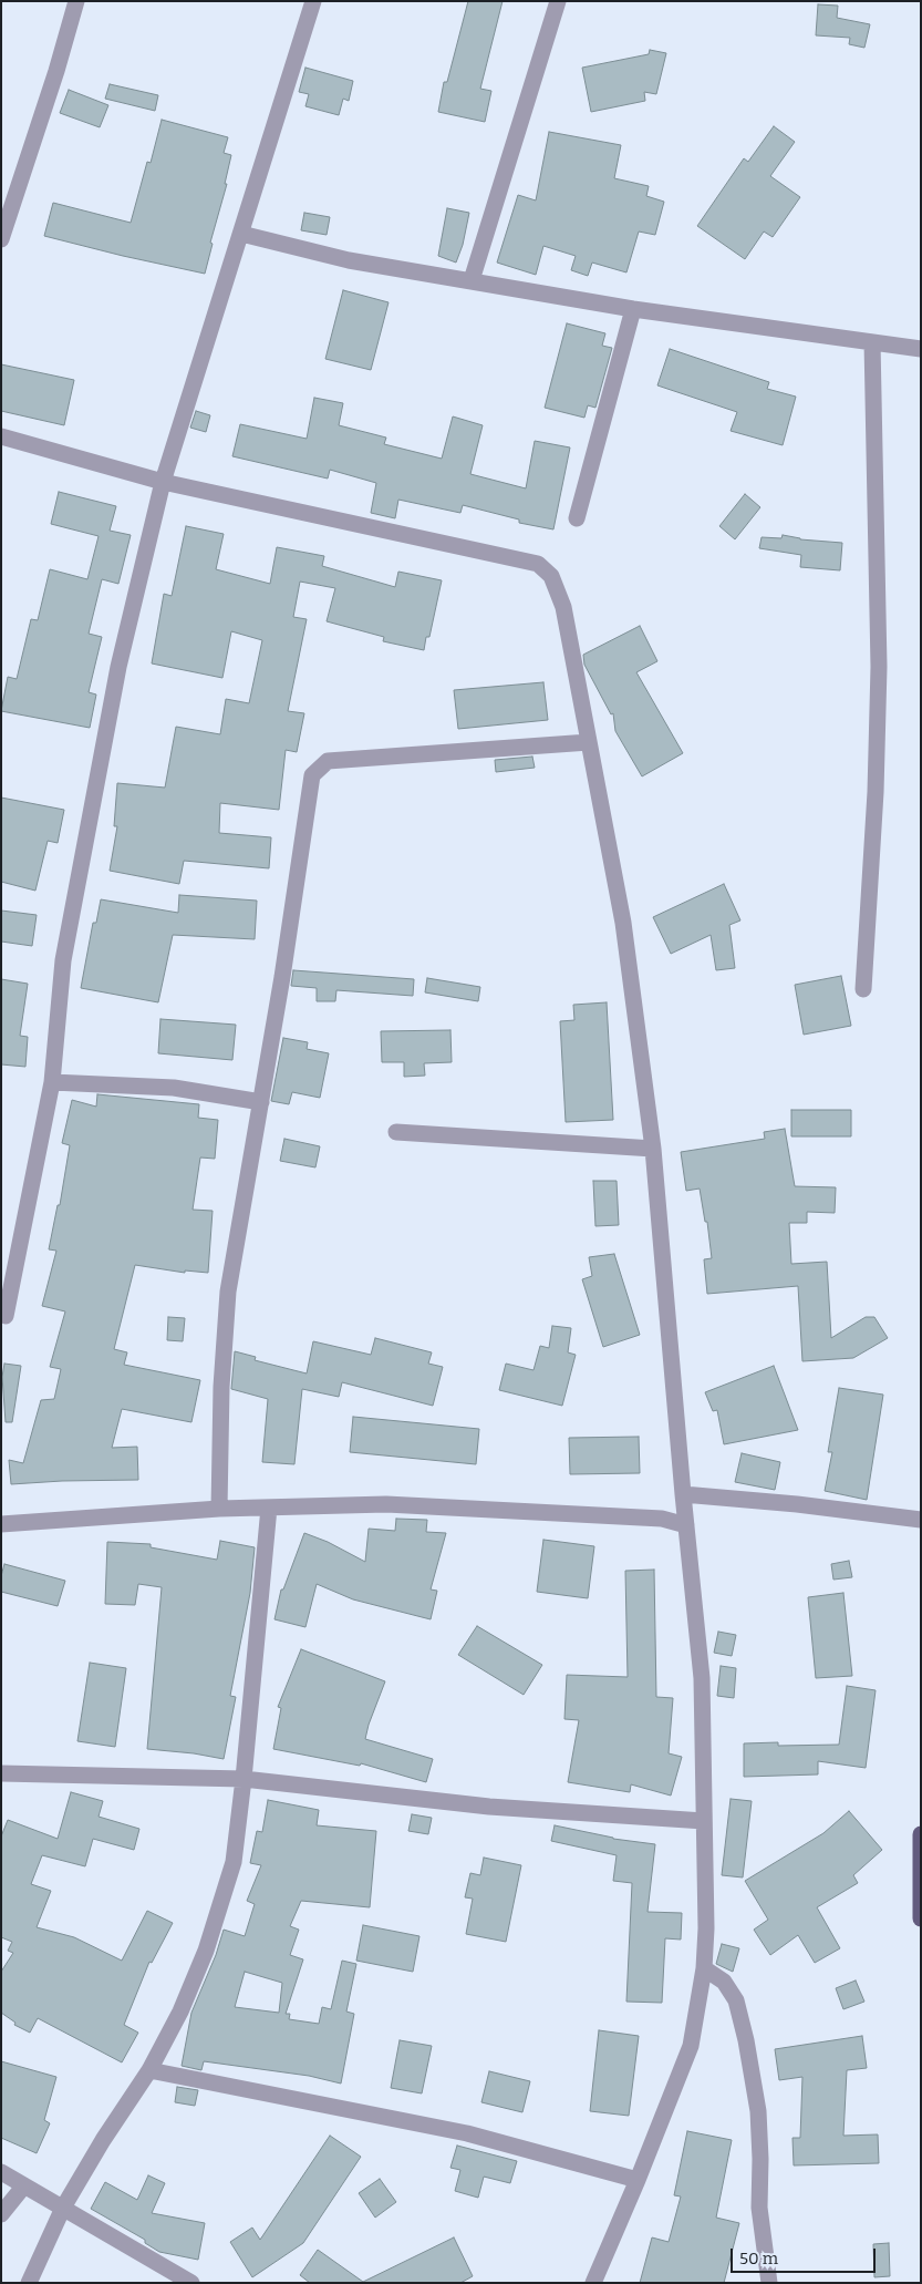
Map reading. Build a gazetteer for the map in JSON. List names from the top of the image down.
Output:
{
  "scale_bar": "50 m"
}
